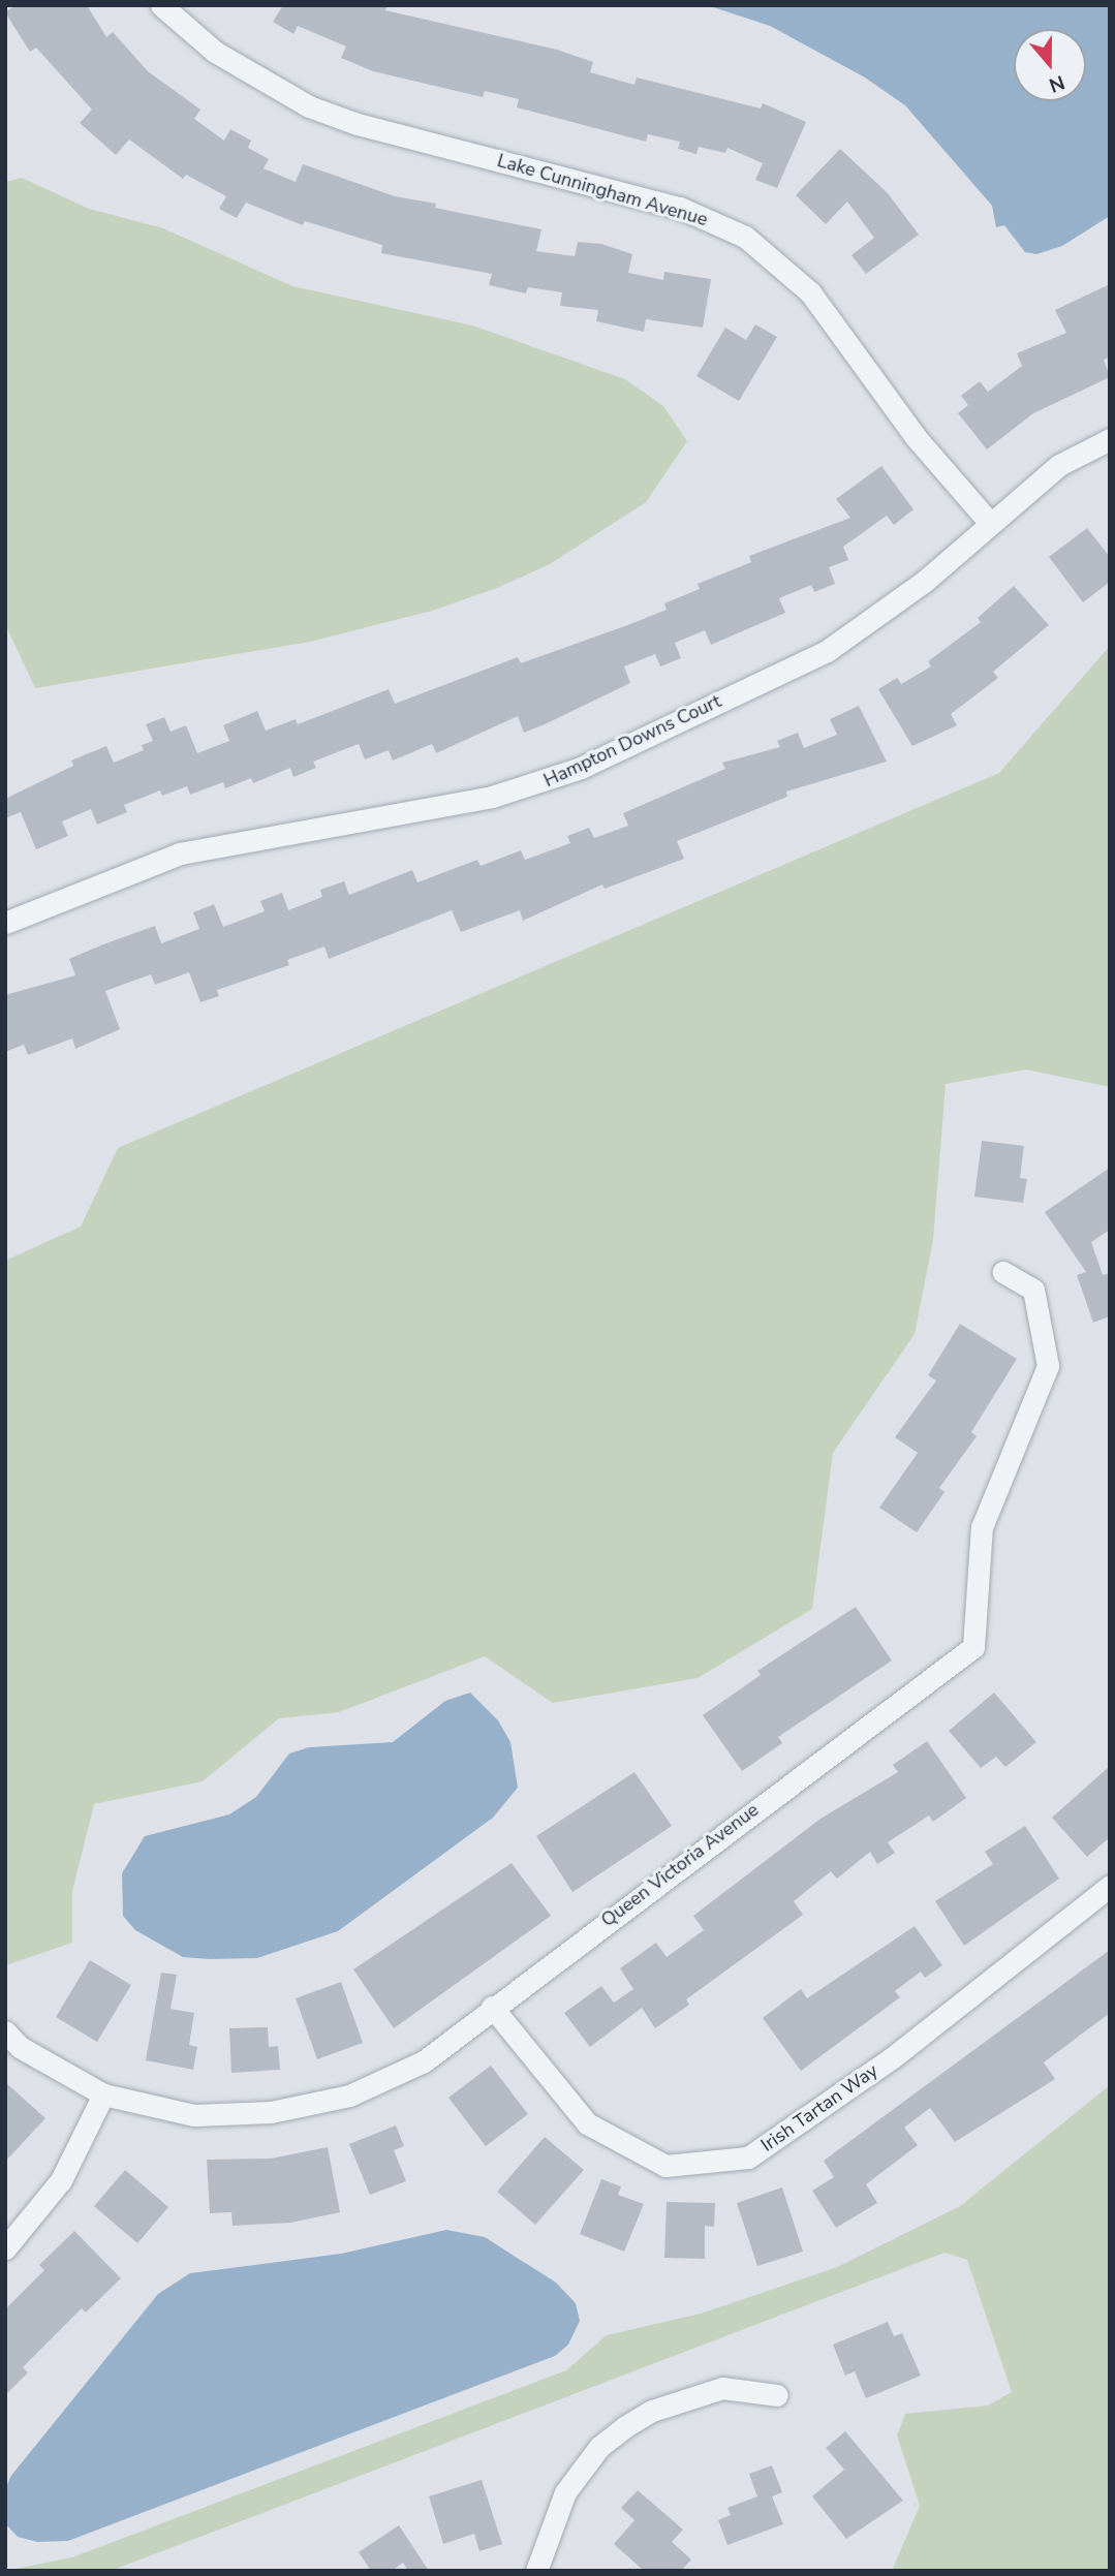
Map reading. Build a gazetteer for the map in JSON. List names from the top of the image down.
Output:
{
  "streets": {
    "street": [
      "Lake Cunningham Avenue",
      "Hampton Downs Court",
      "Queen Victoria Avenue",
      "Irish Tartan Way"
    ]
  },
  "crossings": [
    ["Lake Cunningham Avenue", "Hampton Downs Court"],
    ["Queen Victoria Avenue", "Irish Tartan Way"]
  ],
  "north": "bottom"
}
